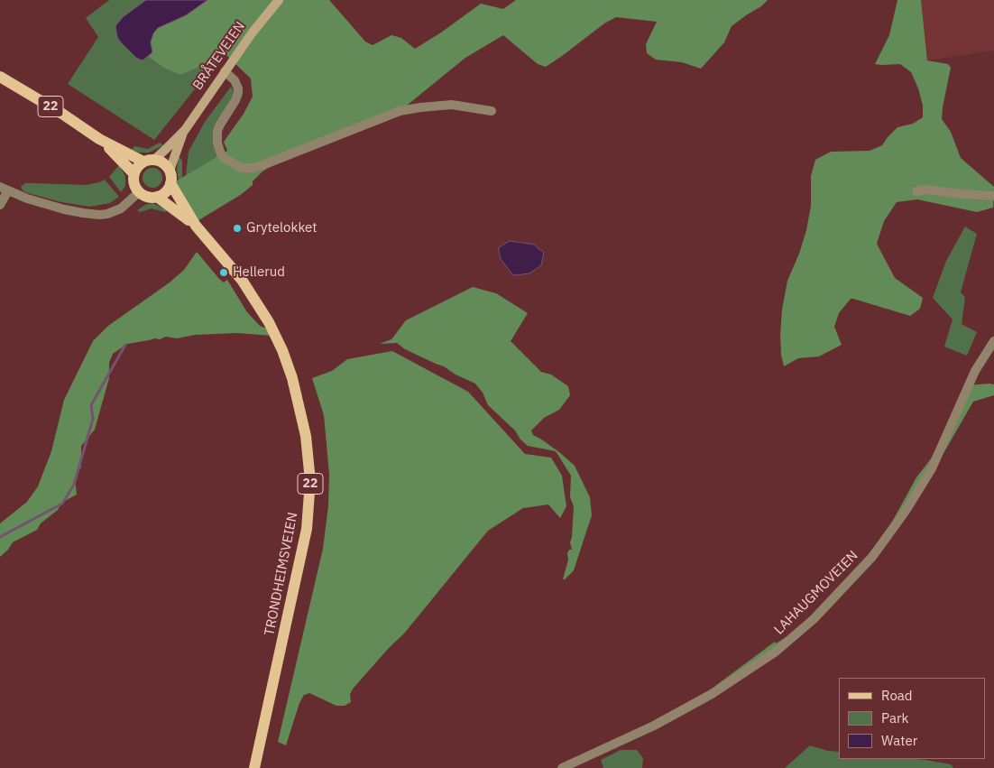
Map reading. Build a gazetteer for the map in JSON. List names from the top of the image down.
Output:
{
  "streets": {
    "main road": ["BRÅTEVEIEN", "22", "TRONDHEIMSVEIEN"],
    "street": ["LAHAUGMOVEIEN"]
  },
  "crossings": [
    ["BRÅTEVEIEN", "22"],
    ["BRÅTEVEIEN", "TRONDHEIMSVEIEN"],
    ["22", "TRONDHEIMSVEIEN"]
  ],
  "places": ["Grytelokket", "Hellerud"],
  "legend": ["Road", "Park", "Water"]
}
